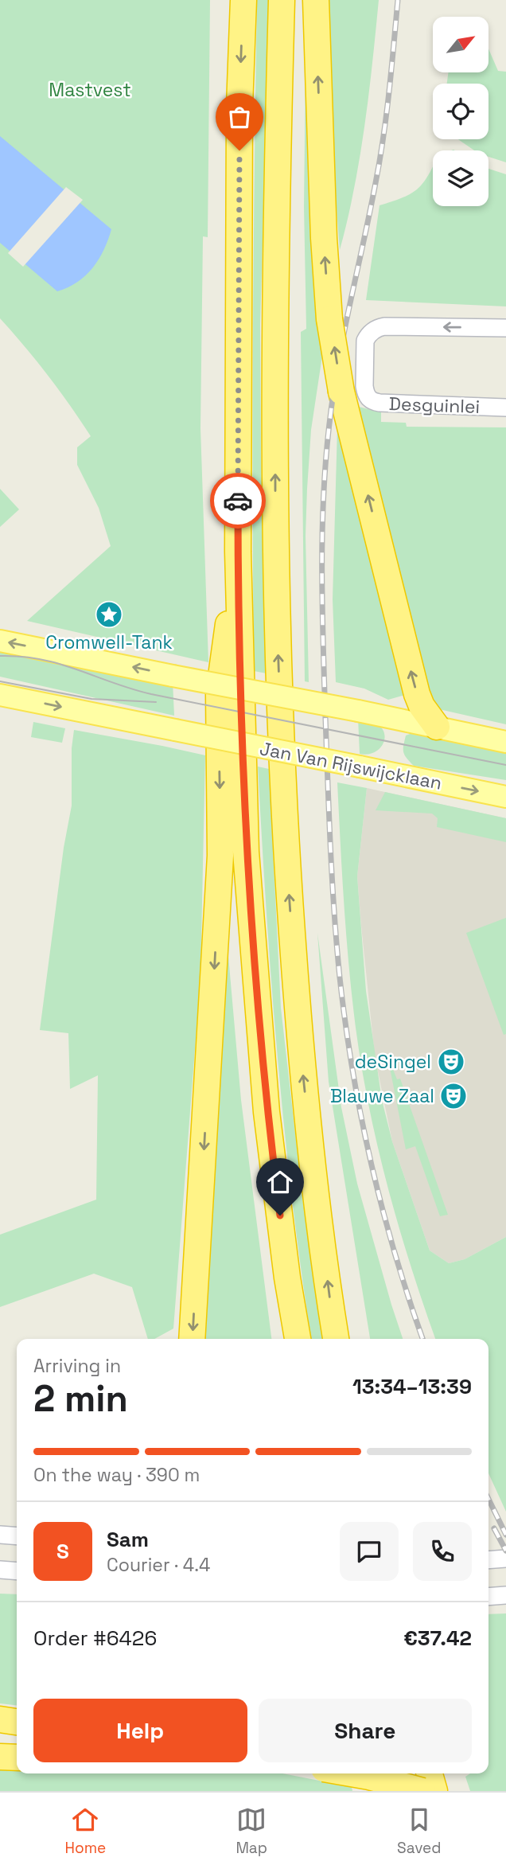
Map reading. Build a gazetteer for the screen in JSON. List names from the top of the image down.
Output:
{
  "streets": {
    "main road": ["Jan Van Rijswijcklaan"],
    "street": ["Desguinlei"]
  },
  "parks": ["Mastvest"],
  "places": {
    "place": ["Cromwell-Tank"],
    "theatre": ["deSingel", "Blauwe Zaal"]
  },
  "north": "top right",
  "page": {
    "heading": ["2 min", "Arriving in", "13:34–13:39"],
    "panel": [
      "Sam",
      "Courier · 4.4",
      "Order #6426",
      "€37.42"
    ],
    "bar": "On the way · 390 m",
    "round": "S",
    "buttons": ["Help", "Share"],
    "tabs": ["Home", "Map", "Saved"]
  }
}
